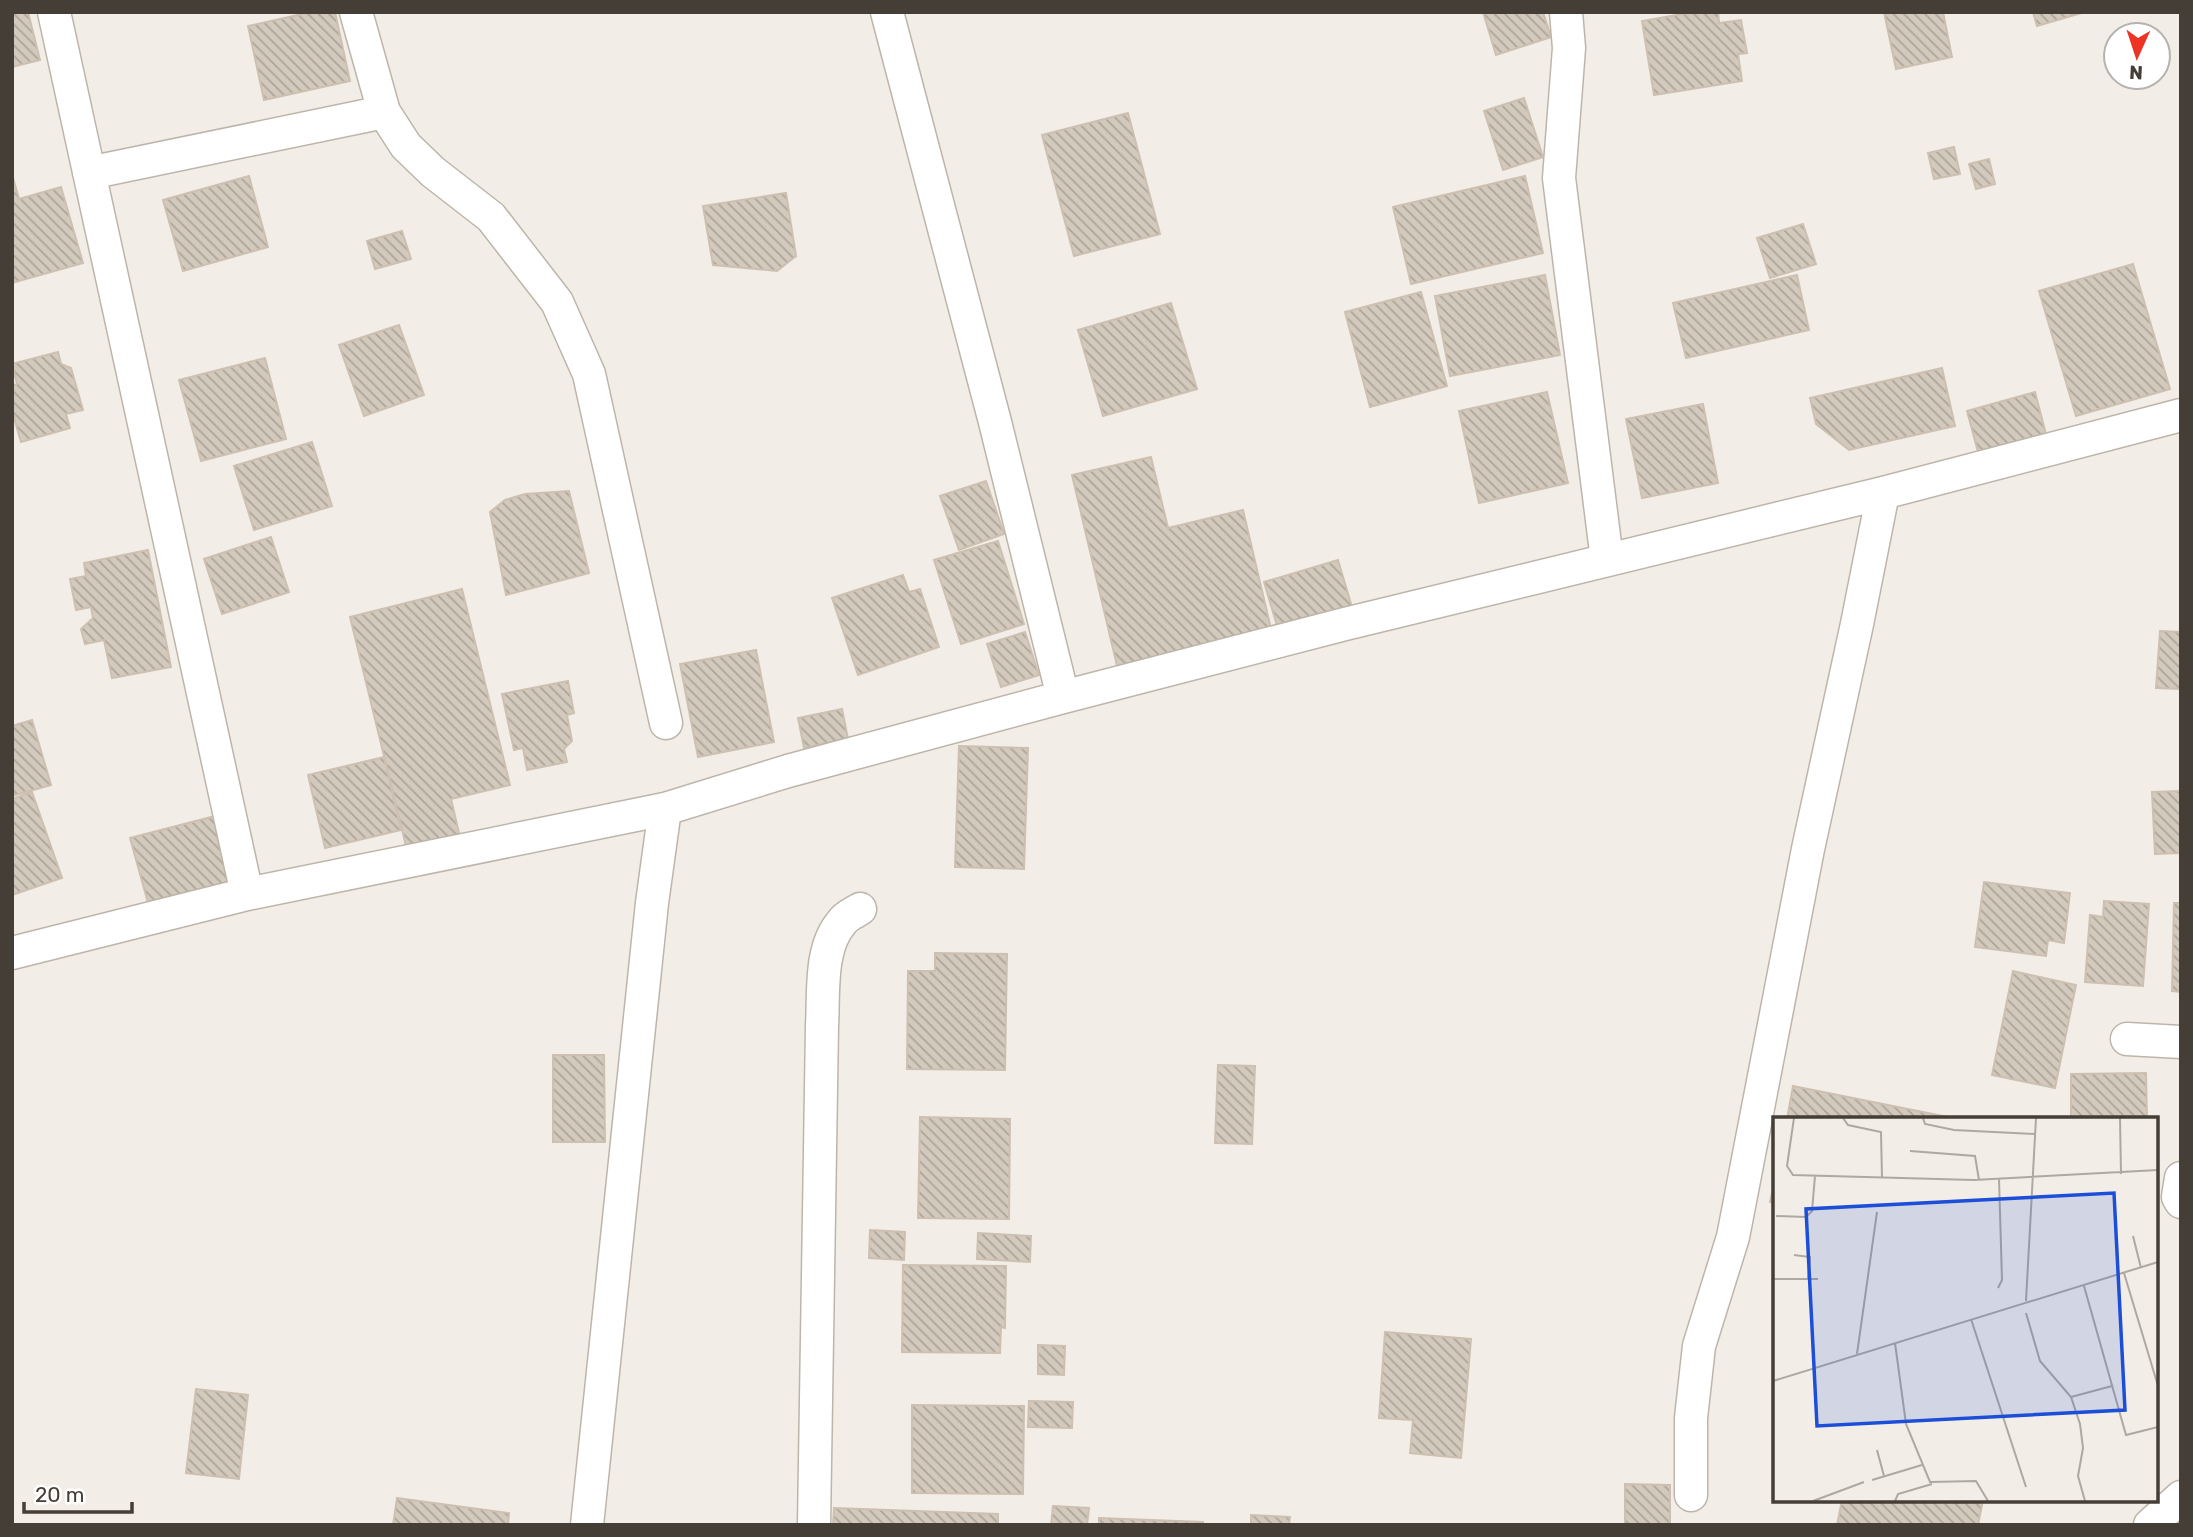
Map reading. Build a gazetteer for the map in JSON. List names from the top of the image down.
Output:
{
  "scale_bar": "20 m",
  "north": "bottom"
}
